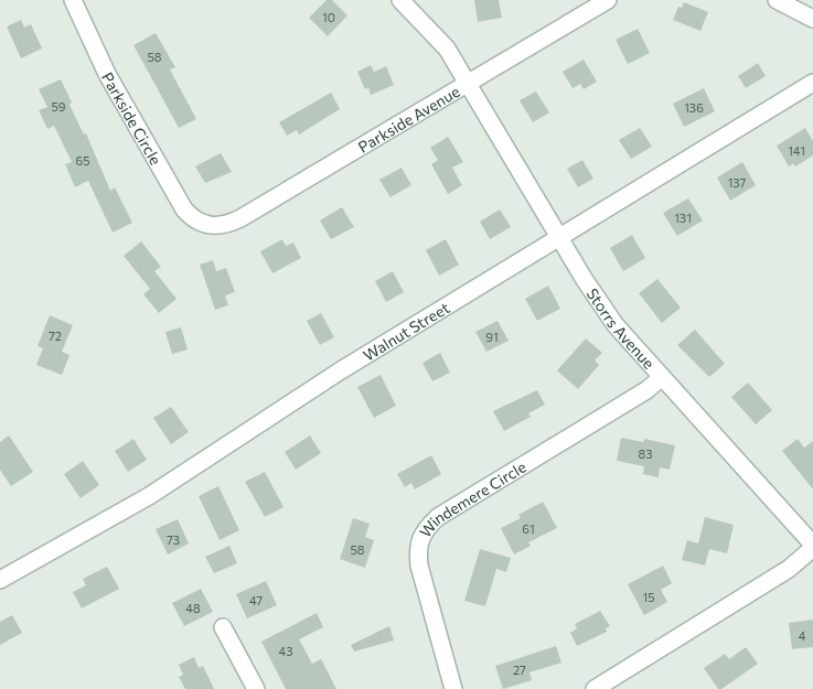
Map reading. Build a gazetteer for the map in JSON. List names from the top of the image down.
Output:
{
  "streets": {
    "street": [
      "Parkside Circle",
      "Parkside Avenue",
      "Storrs Avenue",
      "Walnut Street",
      "Windemere Circle"
    ]
  },
  "crossings": [
    ["Parkside Circle", "Parkside Avenue"],
    ["Parkside Avenue", "Storrs Avenue"],
    ["Storrs Avenue", "Walnut Street"],
    ["Storrs Avenue", "Windemere Circle"]
  ],
  "house_numbers": [
    "10",
    "58",
    "59",
    "136",
    "141",
    "65",
    "137",
    "131",
    "72",
    "91",
    "83",
    "61",
    "73",
    "58",
    "15",
    "47",
    "48",
    "4",
    "43",
    "27"
  ]
}
